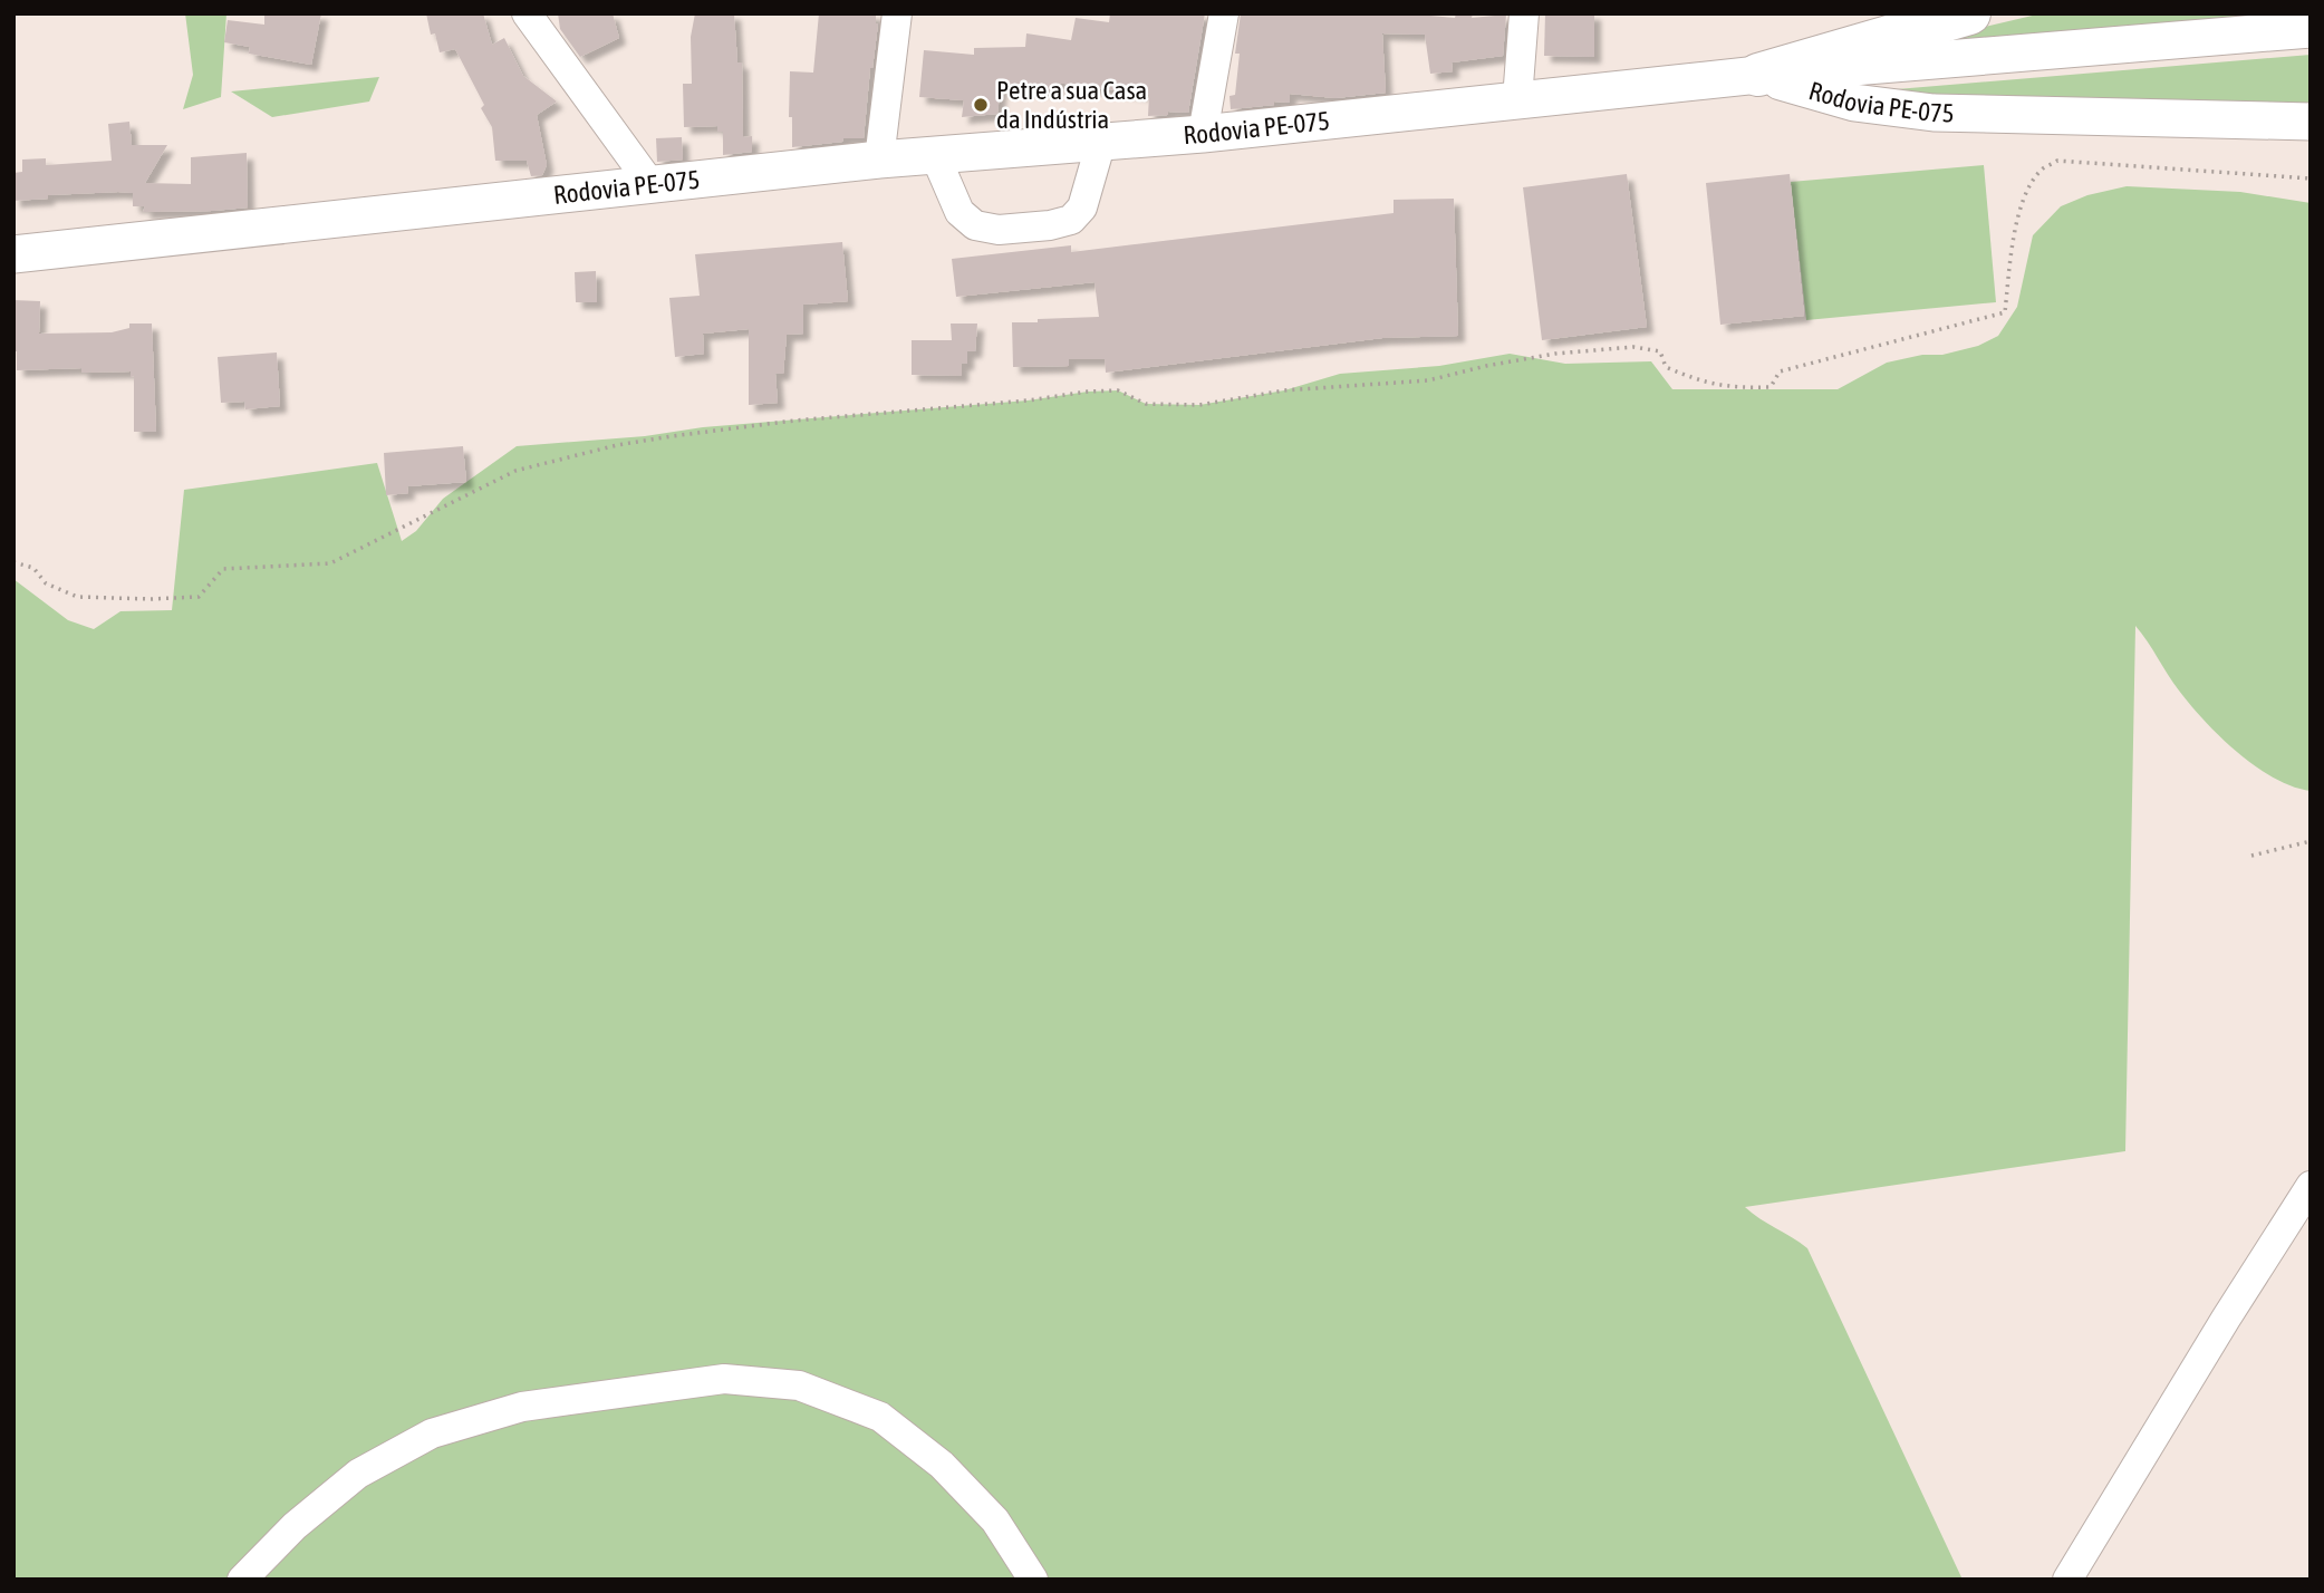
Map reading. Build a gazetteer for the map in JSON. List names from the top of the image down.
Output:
{
  "streets": {
    "main road": ["Rodovia PE-075"]
  },
  "places": ["Petre a sua Casa da Indústria"]
}
